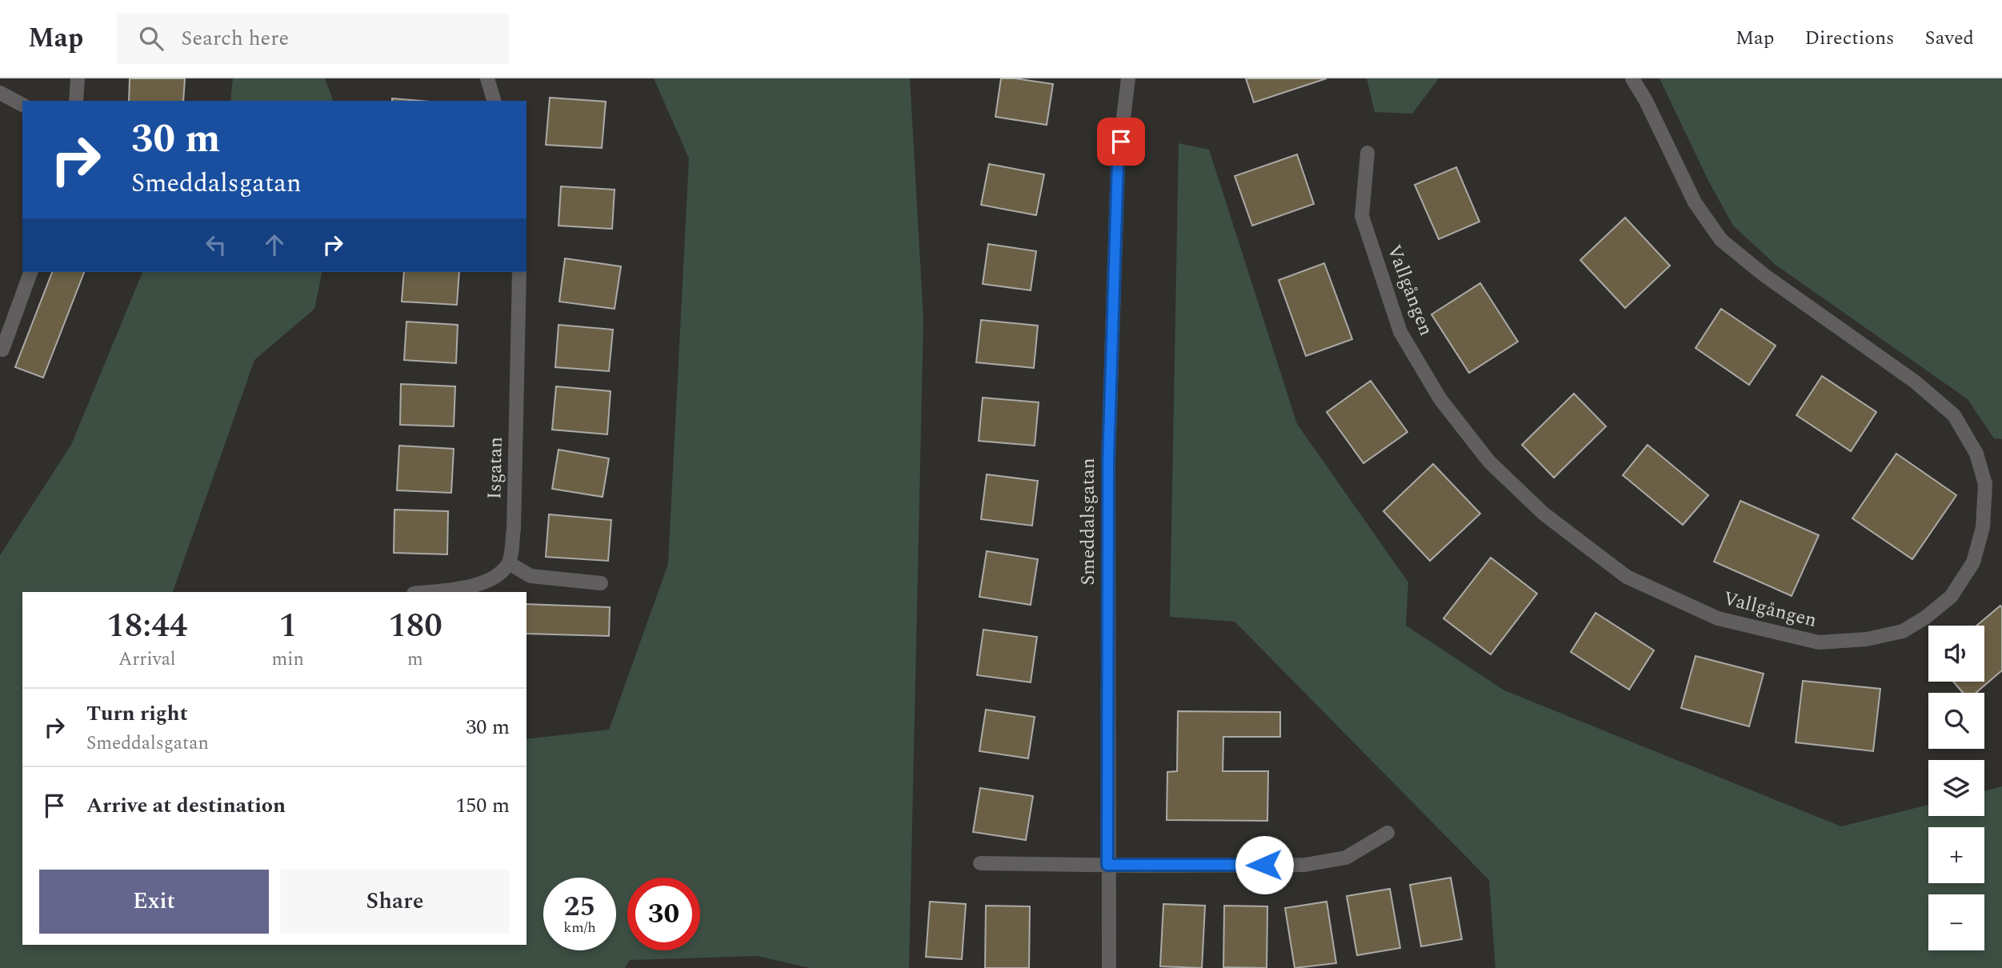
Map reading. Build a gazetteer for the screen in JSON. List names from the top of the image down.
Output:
{
  "streets": {
    "street": ["Vallgången", "Isgatan", "Smeddalsgatan"]
  },
  "page": {
    "header": "Map",
    "search": "Search here",
    "nav": ["Map", "Directions", "Saved"],
    "turn": ["30 m", "Smeddalsgatan"],
    "eta": [
      "18:44",
      "Arrival",
      "1",
      "min",
      "180",
      "m"
    ],
    "map_buttons": ["+", "−"],
    "list": [
      {
        "name": "Turn right",
        "note": "Smeddalsgatan",
        "value": "30 m"
      },
      {
        "name": "Arrive at destination",
        "value": "150 m"
      }
    ],
    "buttons": ["Exit", "Share"],
    "speed": "25 km/h",
    "limit": "30"
  }
}
